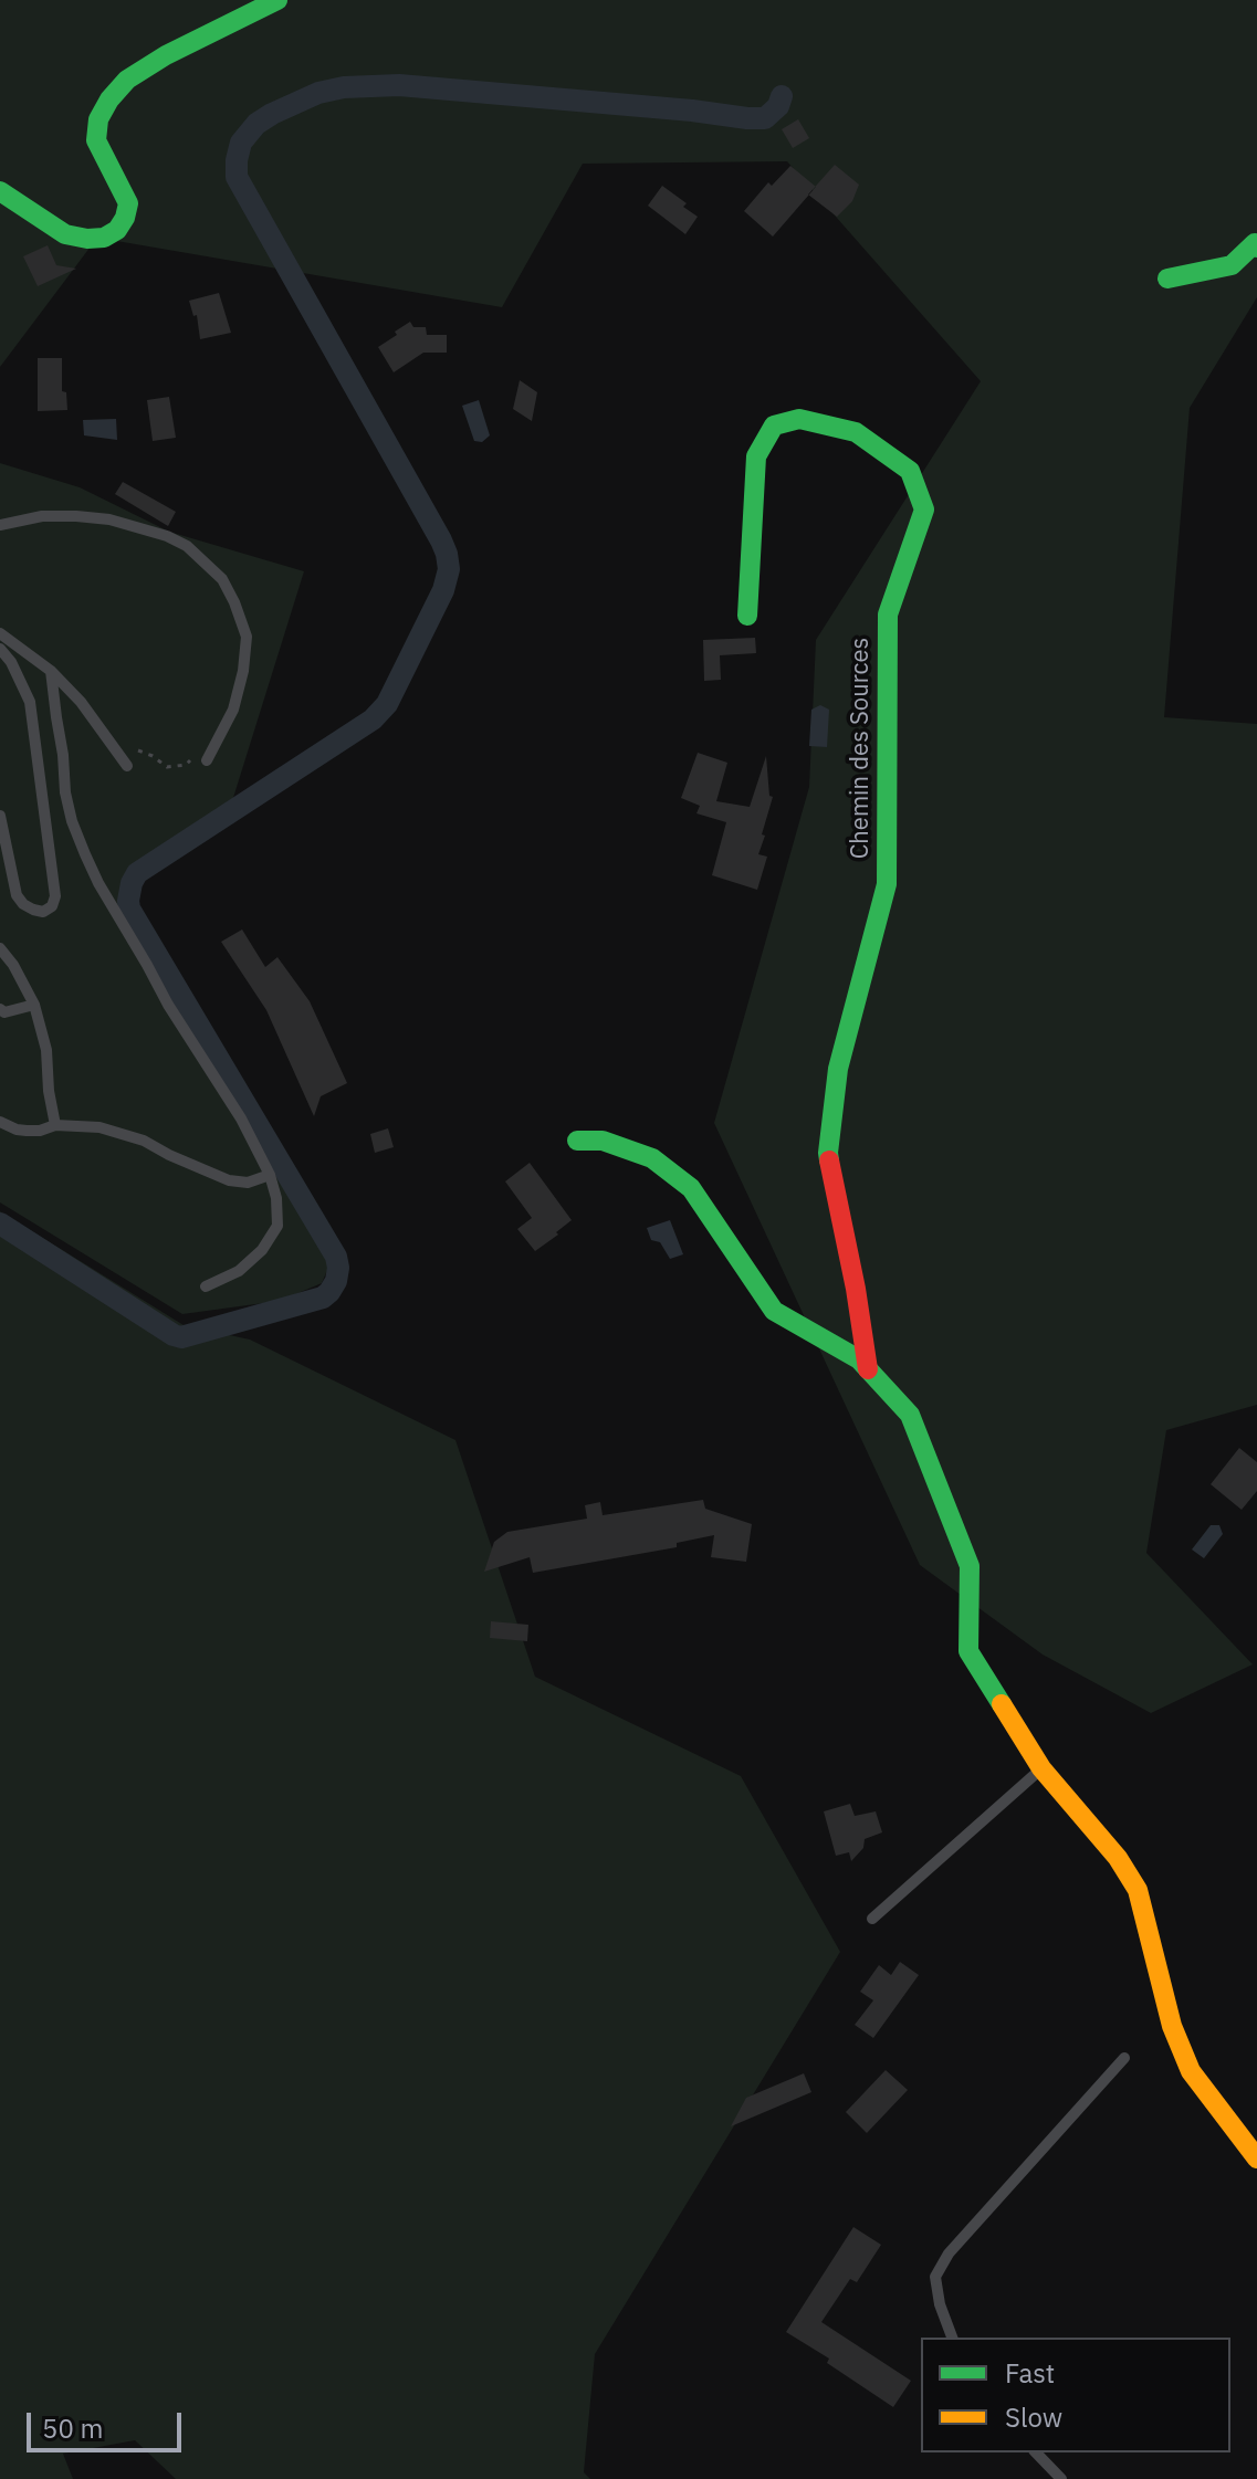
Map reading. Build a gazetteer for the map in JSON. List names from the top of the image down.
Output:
{
  "streets": {
    "street": ["Chemin des Sources"]
  },
  "legend": ["Fast", "Slow"],
  "scale_bar": "50 m"
}
